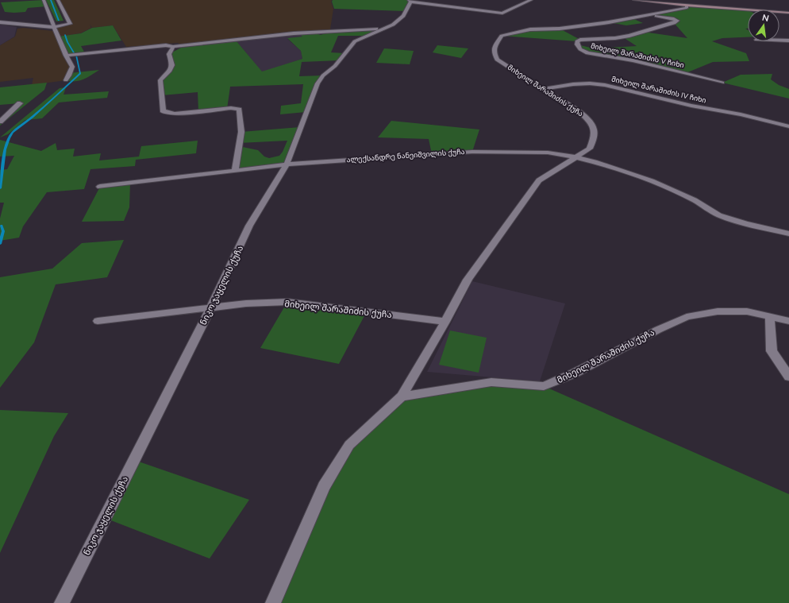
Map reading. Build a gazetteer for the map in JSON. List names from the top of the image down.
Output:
{
  "streets": {
    "street": [
      "მიხეილ შარაშიძის V ჩიხი",
      "მიხეილ შარაშიძის IV ჩიხი",
      "მიხეილ შარაშიძის ქუჩა",
      "ალექსანდრე ნანეიშვილის ქუჩა",
      "ნიკო ჯაყელის ქუჩა"
    ]
  },
  "crossings": [
    ["მიხეილ შარაშიძის V ჩიხი", "მიხეილ შარაშიძის ქუჩა"],
    ["მიხეილ შარაშიძის IV ჩიხი", "მიხეილ შარაშიძის ქუჩა"],
    ["მიხეილ შარაშიძის ქუჩა", "ალექსანდრე ნანეიშვილის ქუჩა"],
    ["მიხეილ შარაშიძის ქუჩა", "ნიკო ჯაყელის ქუჩა"],
    ["ალექსანდრე ნანეიშვილის ქუჩა", "ნიკო ჯაყელის ქუჩა"]
  ],
  "north": "top"
}
